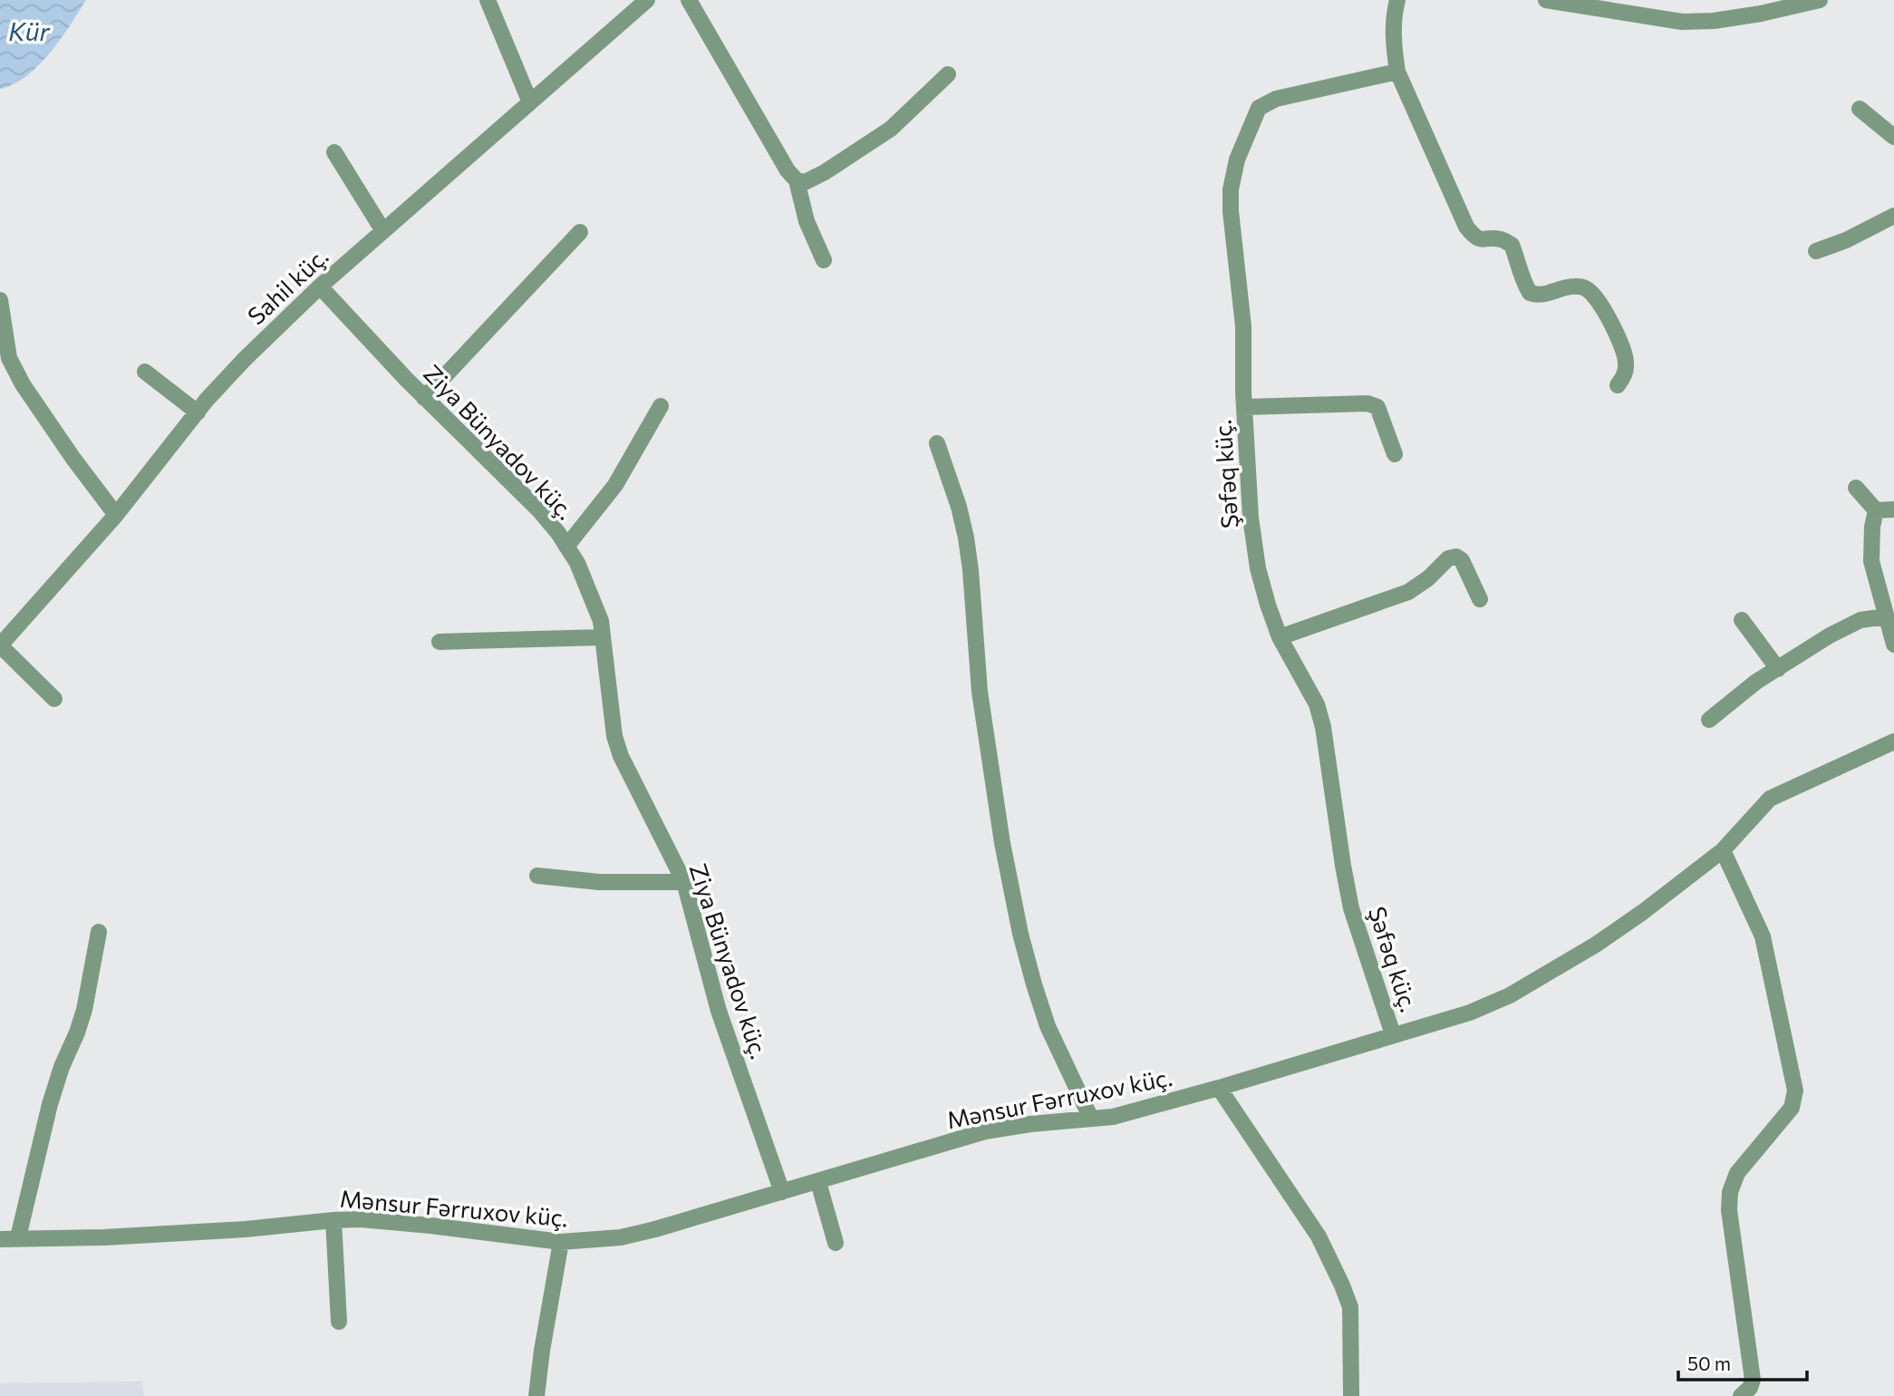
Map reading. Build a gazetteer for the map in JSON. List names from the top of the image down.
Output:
{
  "streets": {
    "street": [
      "Sahil küç.",
      "Ziya Bünyadov küç.",
      "Şəfəq küç.",
      "Mənsur Fərruxov küç."
    ]
  },
  "crossings": [
    ["Sahil küç.", "Ziya Bünyadov küç."],
    ["Ziya Bünyadov küç.", "Mənsur Fərruxov küç."],
    ["Şəfəq küç.", "Mənsur Fərruxov küç."]
  ],
  "water": ["Kür"],
  "scale_bar": "50 m"
}
